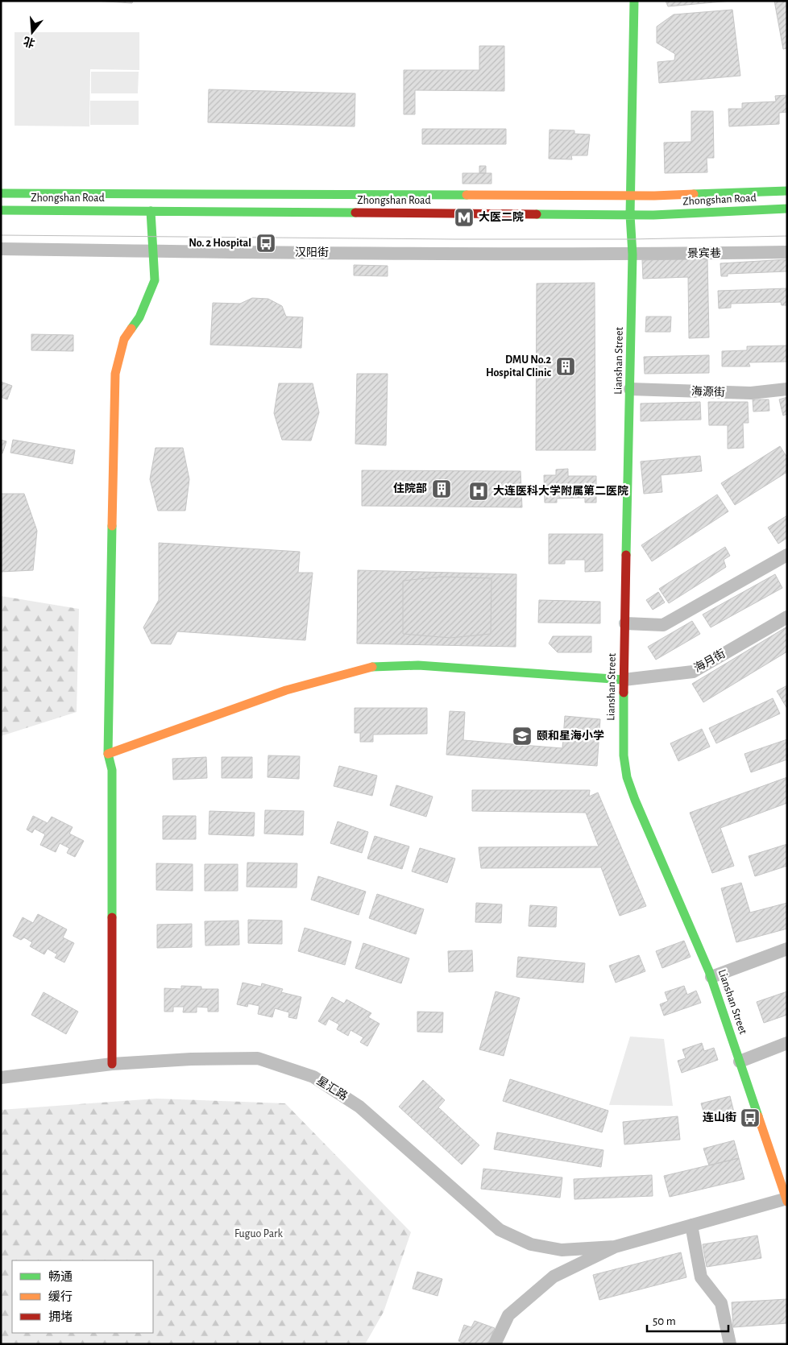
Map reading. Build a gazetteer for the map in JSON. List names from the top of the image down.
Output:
{
  "streets": {
    "main road": ["Zhongshan Road", "Lianshan Street"],
    "street": [
      "汉阳街",
      "景宾巷",
      "海源街",
      "海月街",
      "星汇路"
    ]
  },
  "crossings": [
    ["Zhongshan Road", "Lianshan Street"],
    ["汉阳街", "景宾巷"],
    ["汉阳街", "Lianshan Street"],
    ["景宾巷", "Lianshan Street"],
    ["Lianshan Street", "海源街"],
    ["Lianshan Street", "海月街"]
  ],
  "parks": ["Fuguo Park"],
  "places": {
    "metro station": ["大医二院"],
    "bus stop": ["No. 2 Hospital", "连山街"],
    "building": ["DMU No.2 Hospital Clinic", "住院部"],
    "hospital": ["大连医科大学附属第二医院"],
    "school or university": ["颐和星海小学"]
  },
  "legend": ["畅通", "缓行", "拥堵"],
  "scale_bar": "50 m",
  "north": "bottom"
}
